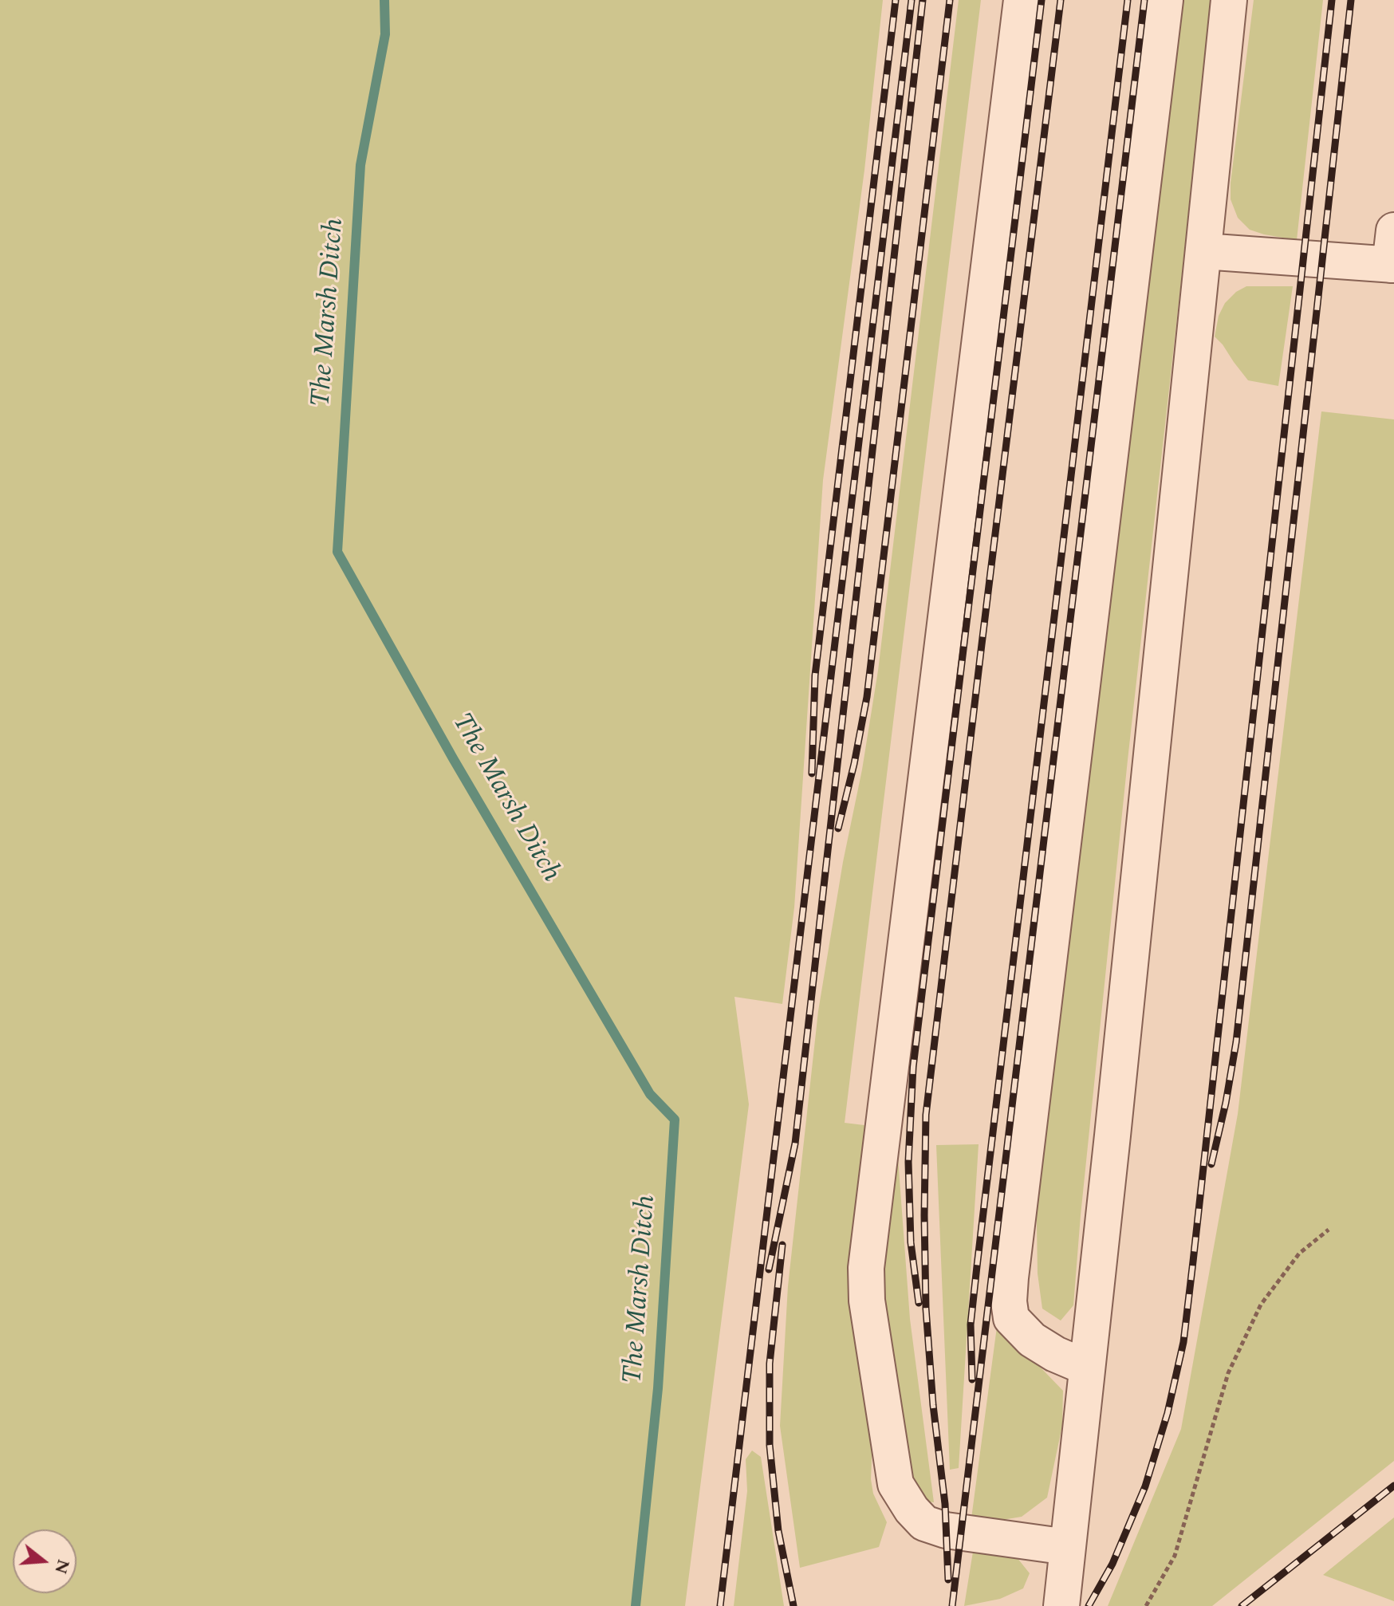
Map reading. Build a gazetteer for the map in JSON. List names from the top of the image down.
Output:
{
  "water": ["The Marsh Ditch"],
  "north": "right"
}
